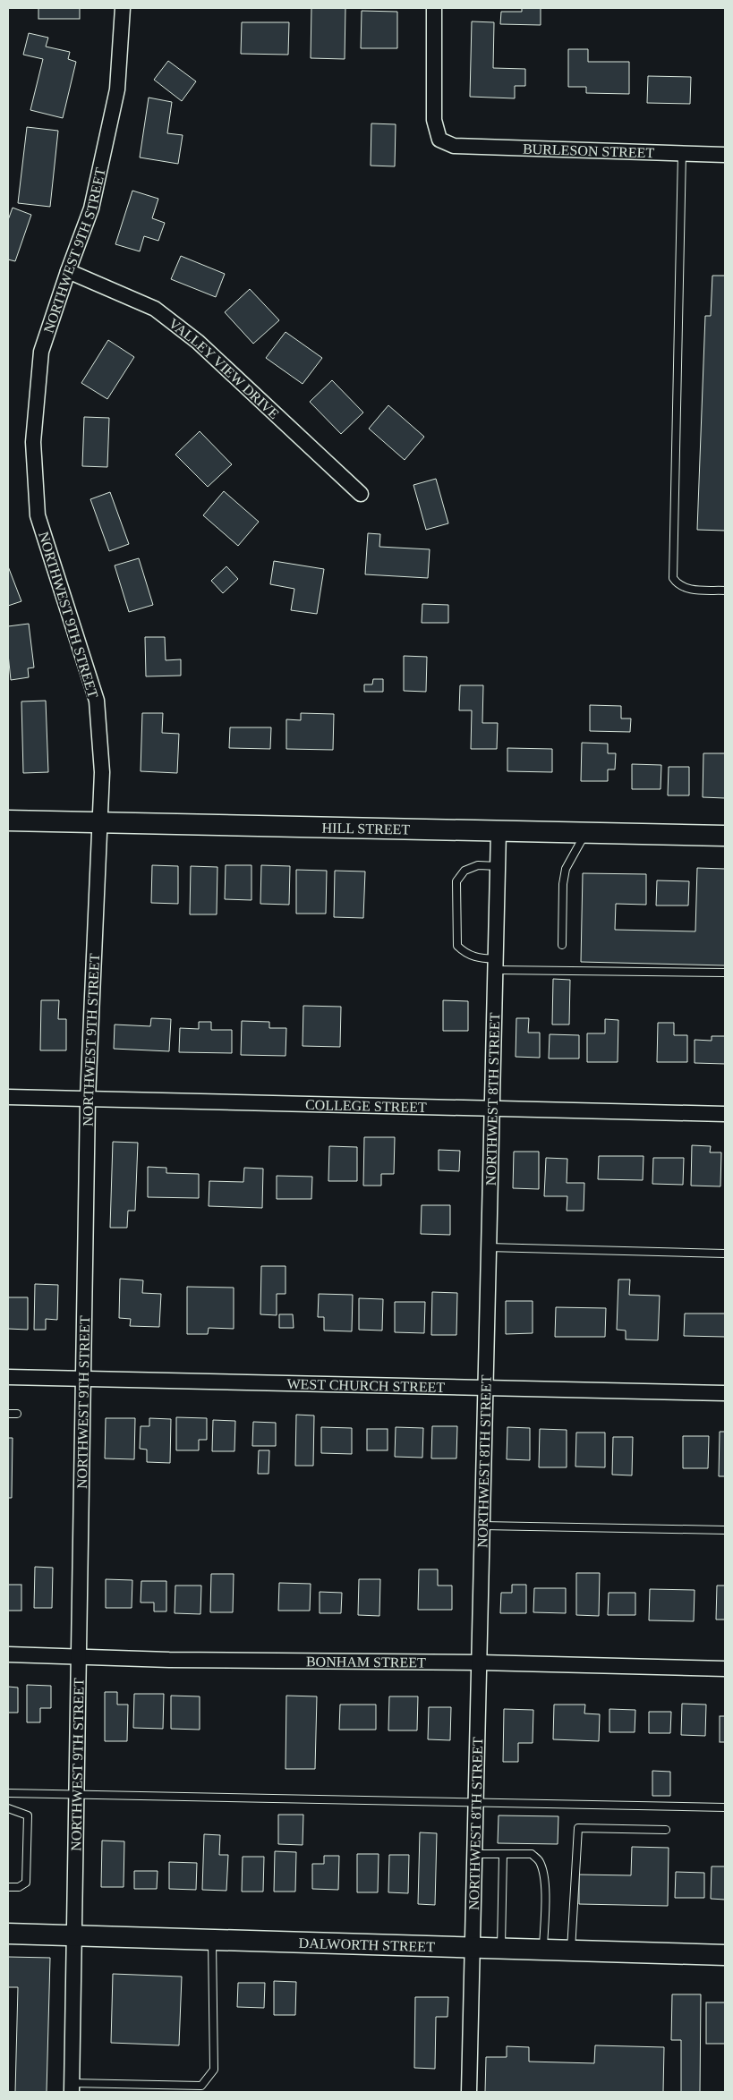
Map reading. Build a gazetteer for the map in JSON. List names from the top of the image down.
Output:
{
  "streets": {
    "street": [
      "BURLESON STREET",
      "NORTHWEST 9TH STREET",
      "VALLEY VIEW DRIVE",
      "HILL STREET",
      "NORTHWEST 8TH STREET",
      "COLLEGE STREET",
      "WEST CHURCH STREET",
      "BONHAM STREET",
      "DALWORTH STREET"
    ]
  },
  "crossings": [
    ["NORTHWEST 9TH STREET", "VALLEY VIEW DRIVE"],
    ["NORTHWEST 9TH STREET", "HILL STREET"],
    ["NORTHWEST 9TH STREET", "COLLEGE STREET"],
    ["NORTHWEST 9TH STREET", "WEST CHURCH STREET"],
    ["NORTHWEST 9TH STREET", "BONHAM STREET"],
    ["NORTHWEST 9TH STREET", "DALWORTH STREET"],
    ["HILL STREET", "NORTHWEST 8TH STREET"],
    ["NORTHWEST 8TH STREET", "COLLEGE STREET"],
    ["NORTHWEST 8TH STREET", "WEST CHURCH STREET"],
    ["NORTHWEST 8TH STREET", "BONHAM STREET"],
    ["NORTHWEST 8TH STREET", "DALWORTH STREET"]
  ]
}
